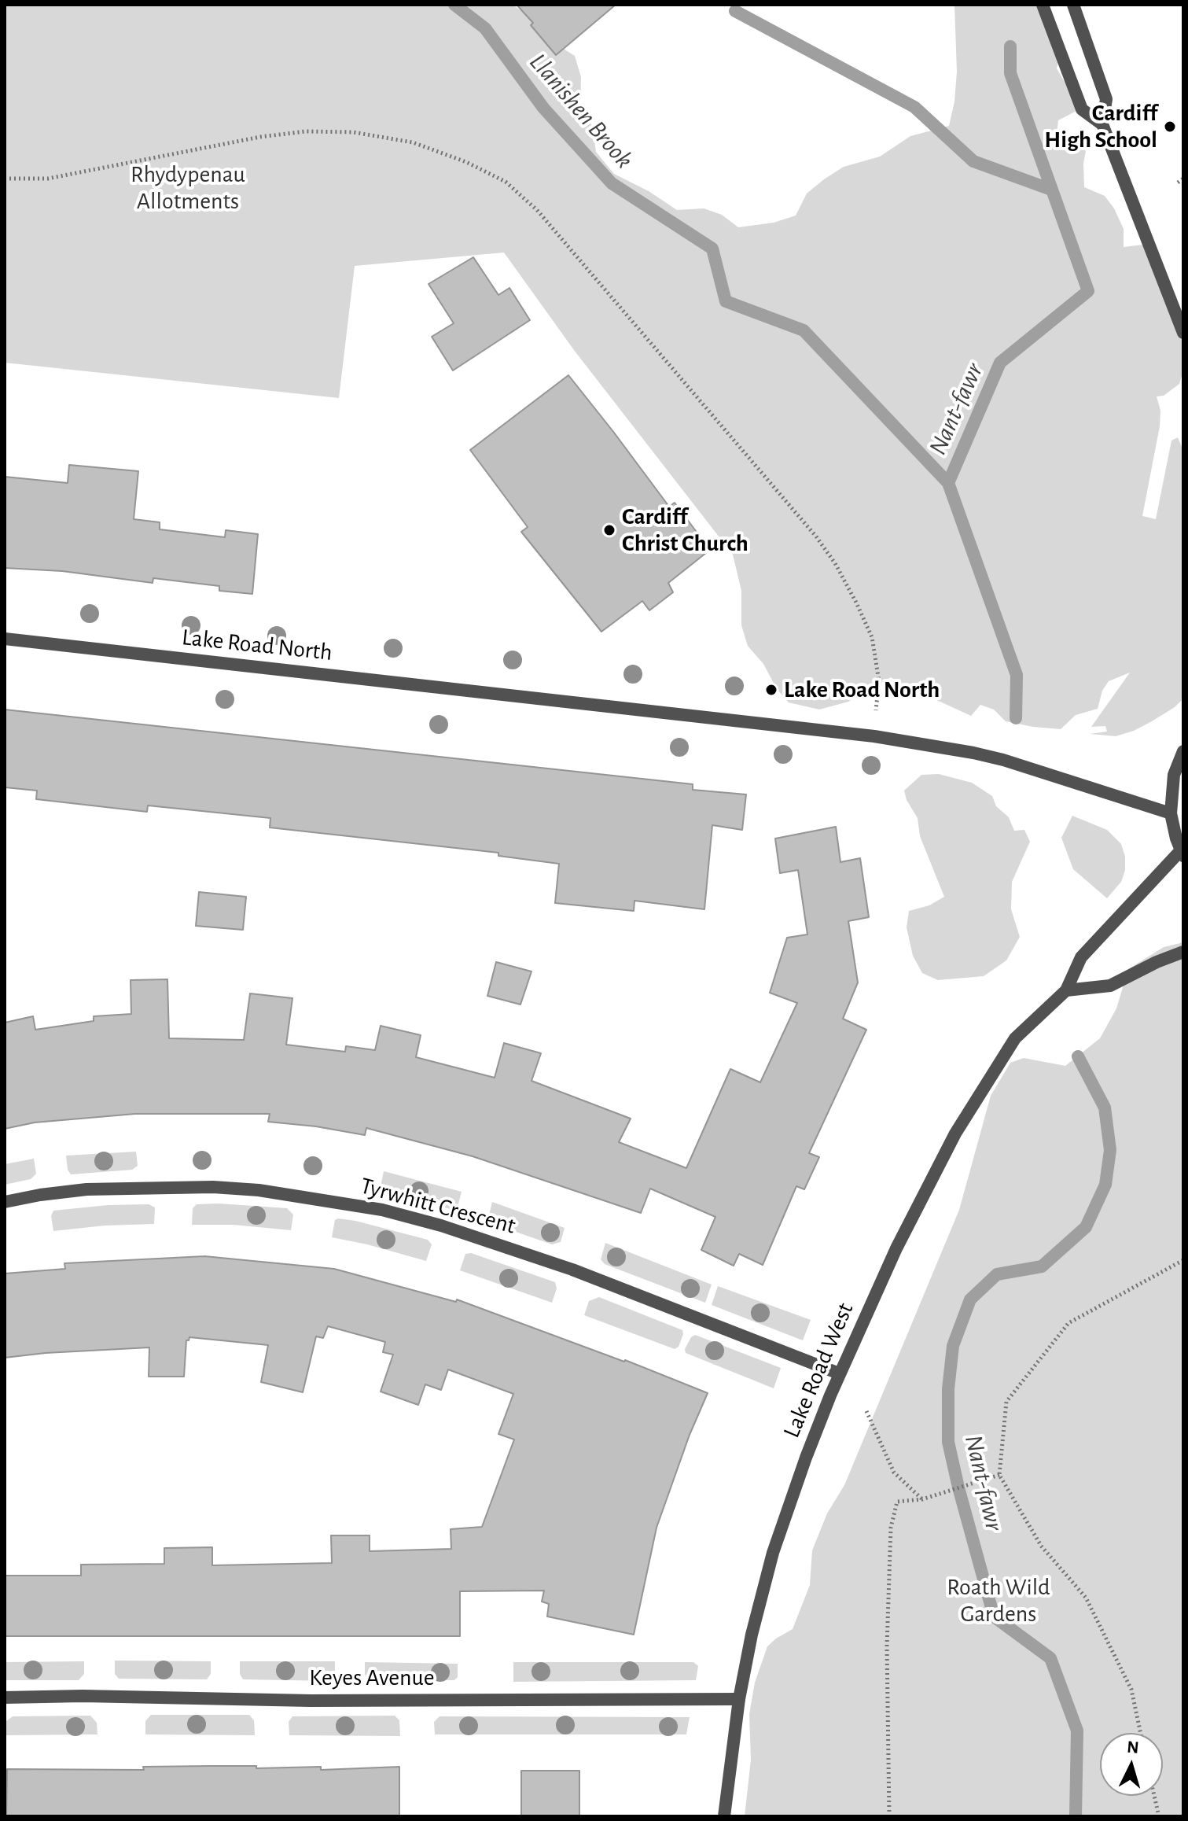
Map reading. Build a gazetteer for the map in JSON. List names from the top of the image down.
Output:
{
  "streets": {
    "street": [
      "Lake Road North",
      "Tyrwhitt Crescent",
      "Lake Road West",
      "Keyes Avenue"
    ]
  },
  "crossings": [
    ["Tyrwhitt Crescent", "Lake Road West"],
    ["Lake Road West", "Keyes Avenue"]
  ],
  "water": ["Llanishen Brook", "Nant-fawr"],
  "parks": ["Rhydypenau Allotments", "Roath Wild Gardens"],
  "places": ["Cardiff High School", "Cardiff Christ Church", "Lake Road North"],
  "north": "top"
}
